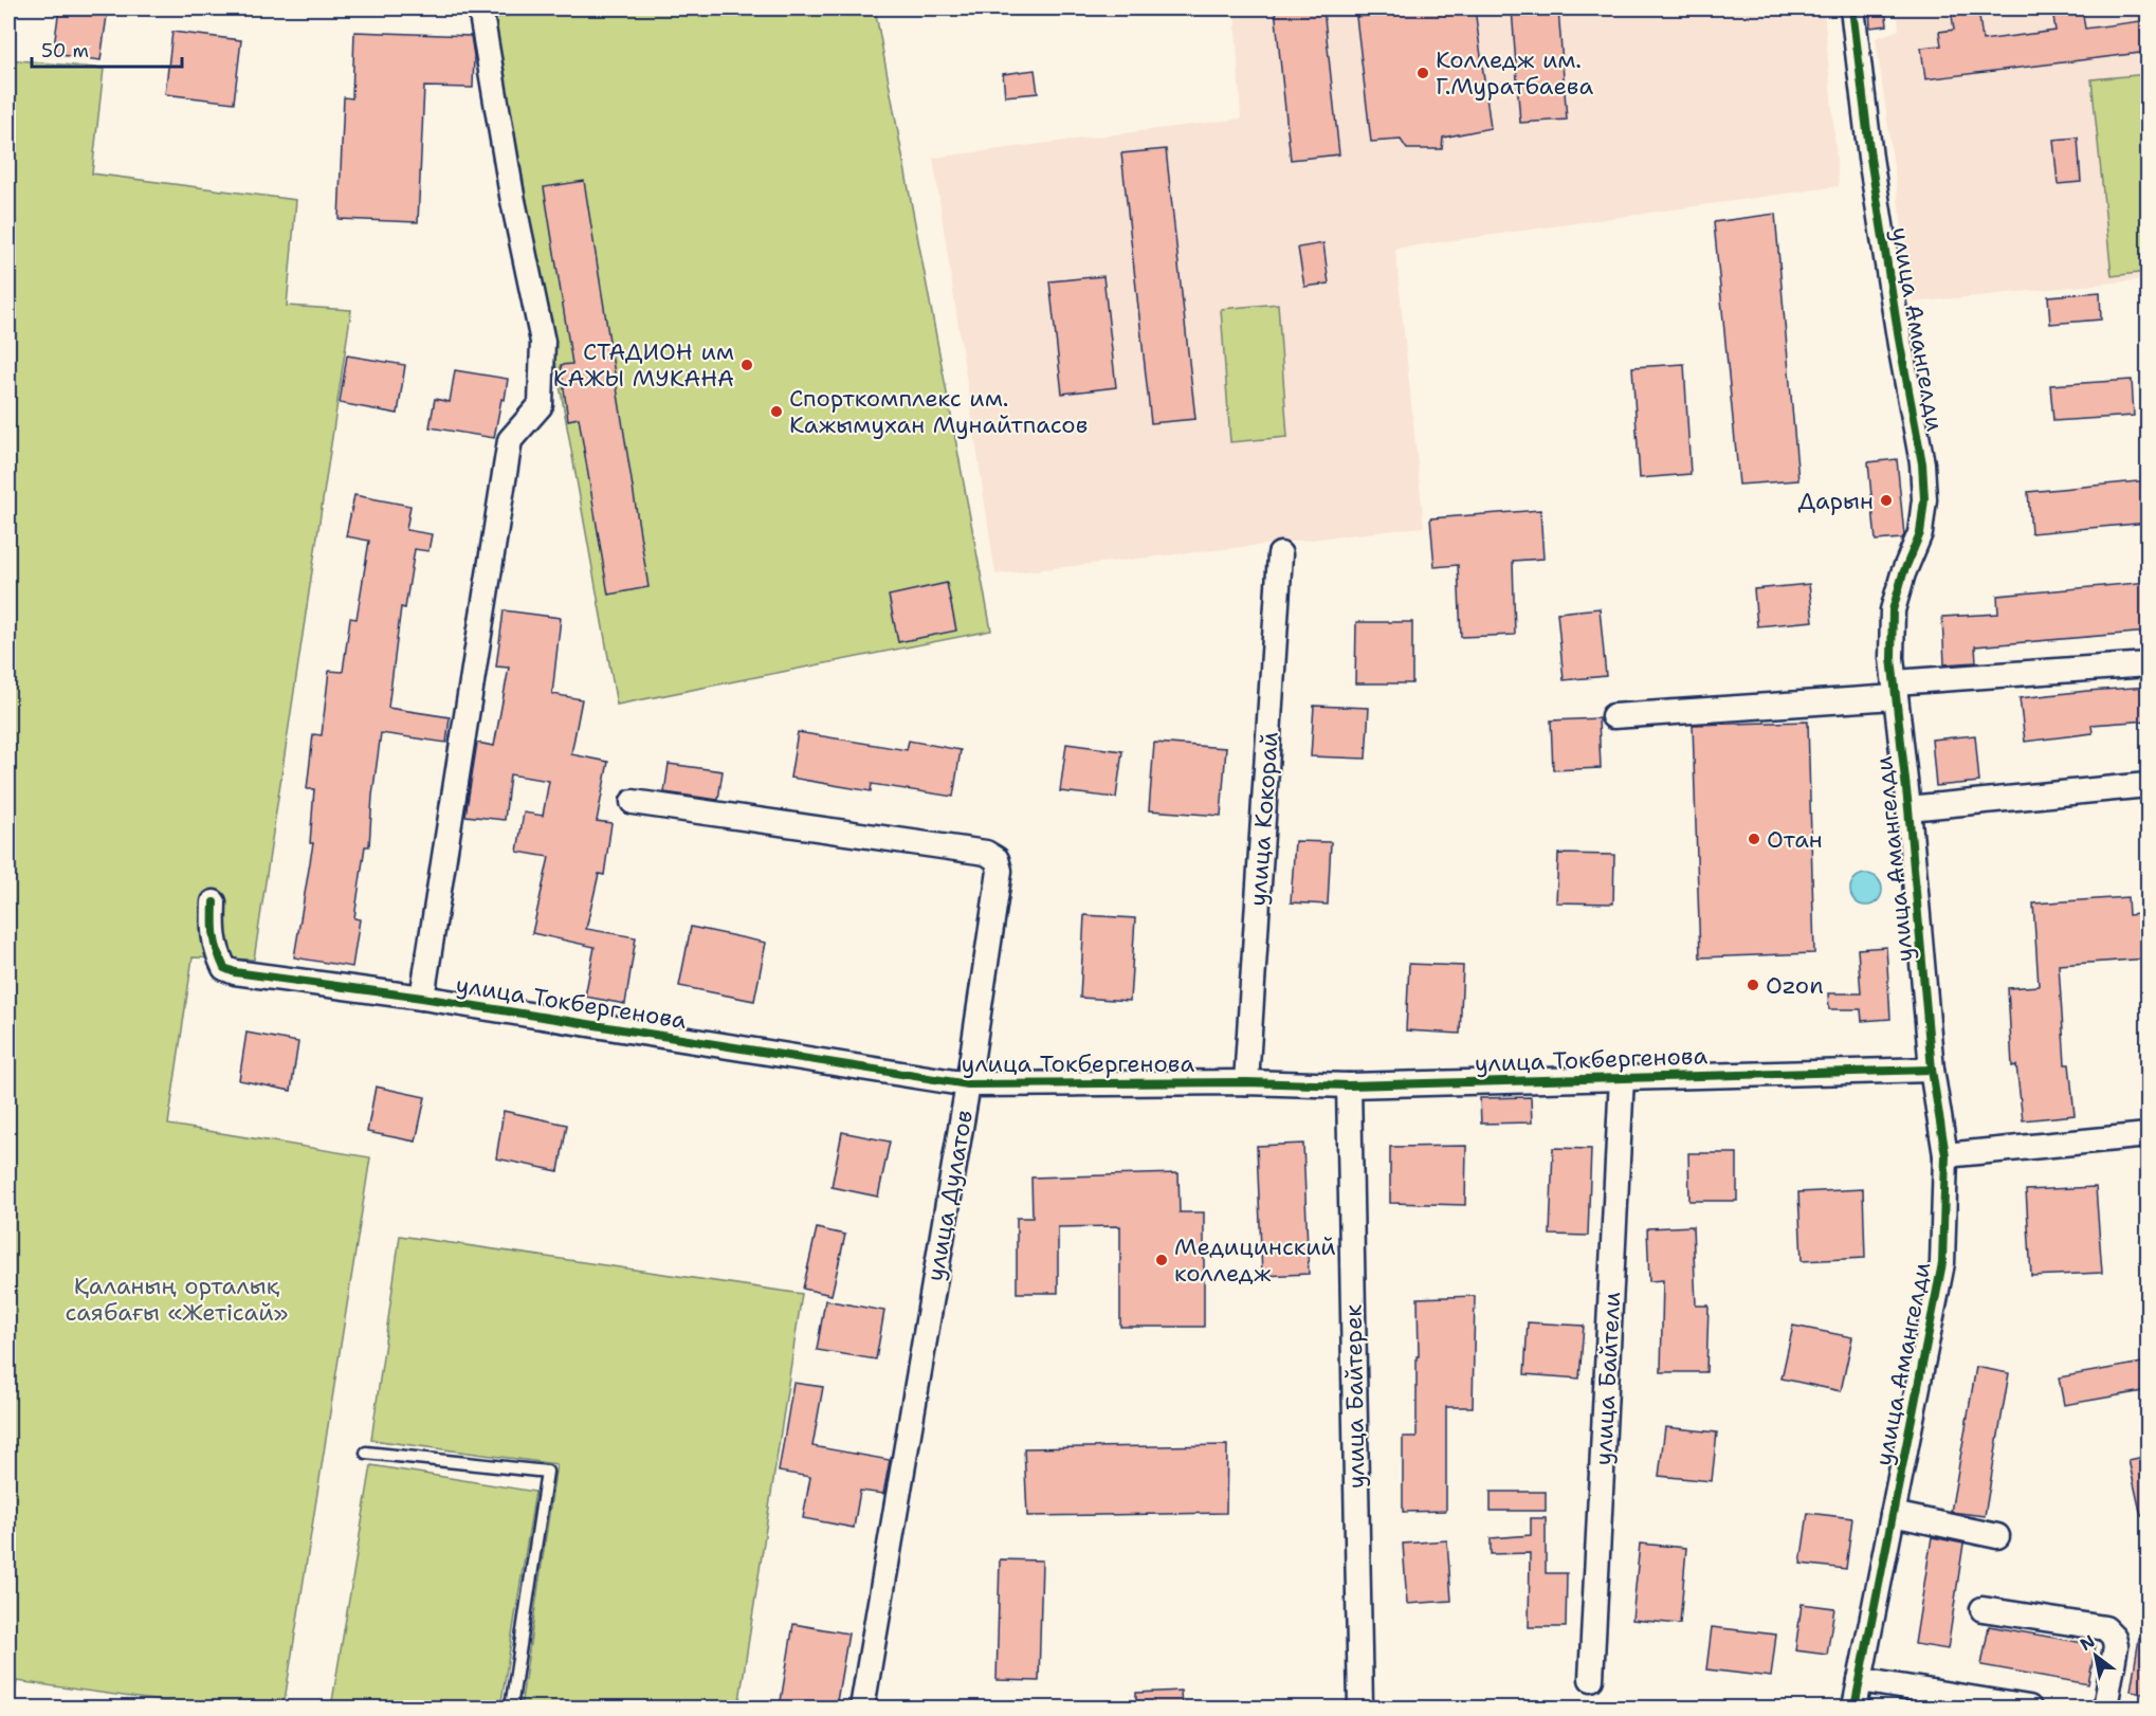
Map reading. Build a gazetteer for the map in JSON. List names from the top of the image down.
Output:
{
  "streets": {
    "street": [
      "улица Амангелди",
      "улица Кокорай",
      "улица Токбергенова",
      "улица Дулатов",
      "улица Байтели",
      "улица Байтерек"
    ]
  },
  "crossings": [
    ["улица Амангелди", "улица Токбергенова"],
    ["улица Кокорай", "улица Токбергенова"],
    ["улица Токбергенова", "улица Дулатов"],
    ["улица Токбергенова", "улица Байтели"],
    ["улица Токбергенова", "улица Байтерек"]
  ],
  "parks": ["Қаланың орталық саябағы «Жетісай»"],
  "places": [
    "Колледж им. Г.Муратбаева",
    "СТАДИОН им КАЖЫ МУКАНА",
    "Спорткомплекс им. Кажымухан Мунайтпасов",
    "Дарын",
    "Отан",
    "Ozon",
    "Медицинский колледж"
  ],
  "scale_bar": "50 m",
  "north": "top left"
}
